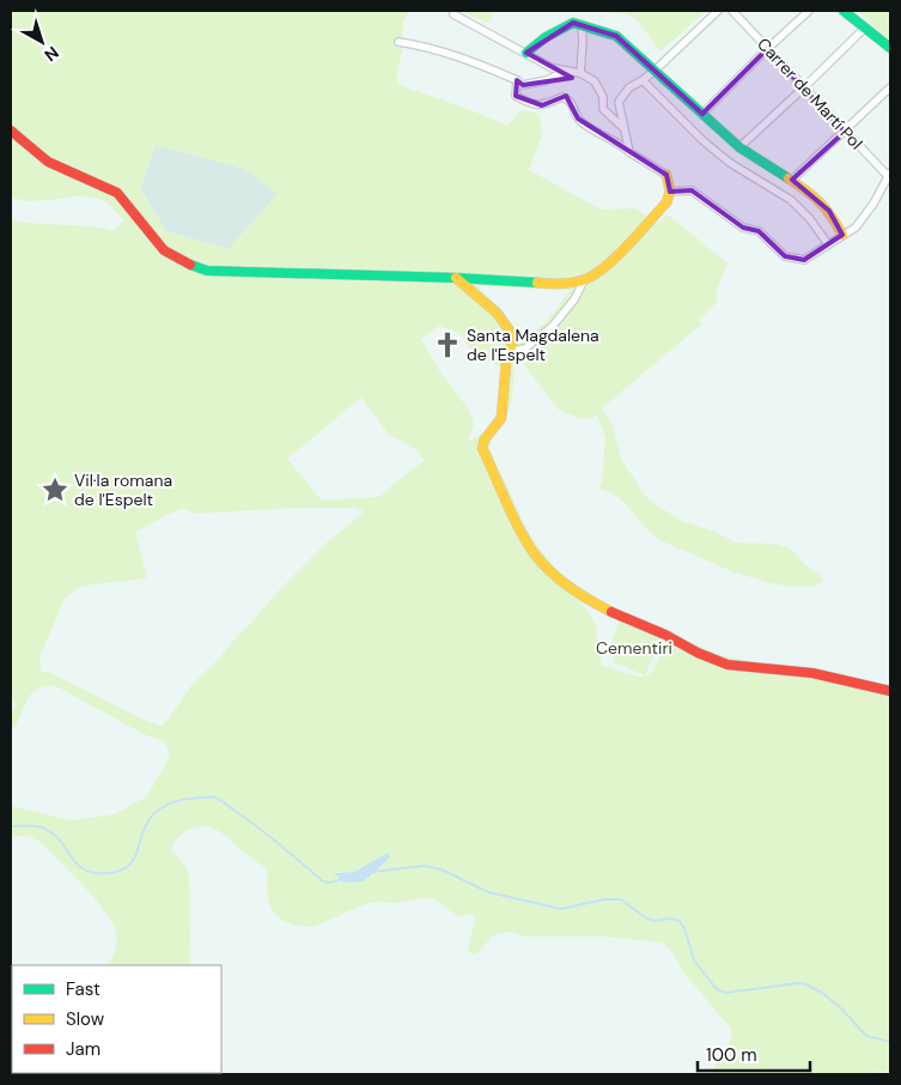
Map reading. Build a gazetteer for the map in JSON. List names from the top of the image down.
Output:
{
  "streets": {
    "street": ["Carrer de Martí Pol"]
  },
  "parks": ["Cementiri"],
  "places": {
    "church": ["Santa Magdalena de l'Espelt"],
    "place": ["Vil·la romana de l'Espelt"]
  },
  "legend": ["Fast", "Slow", "Jam"],
  "scale_bar": "100 m",
  "north": "bottom right"
}
